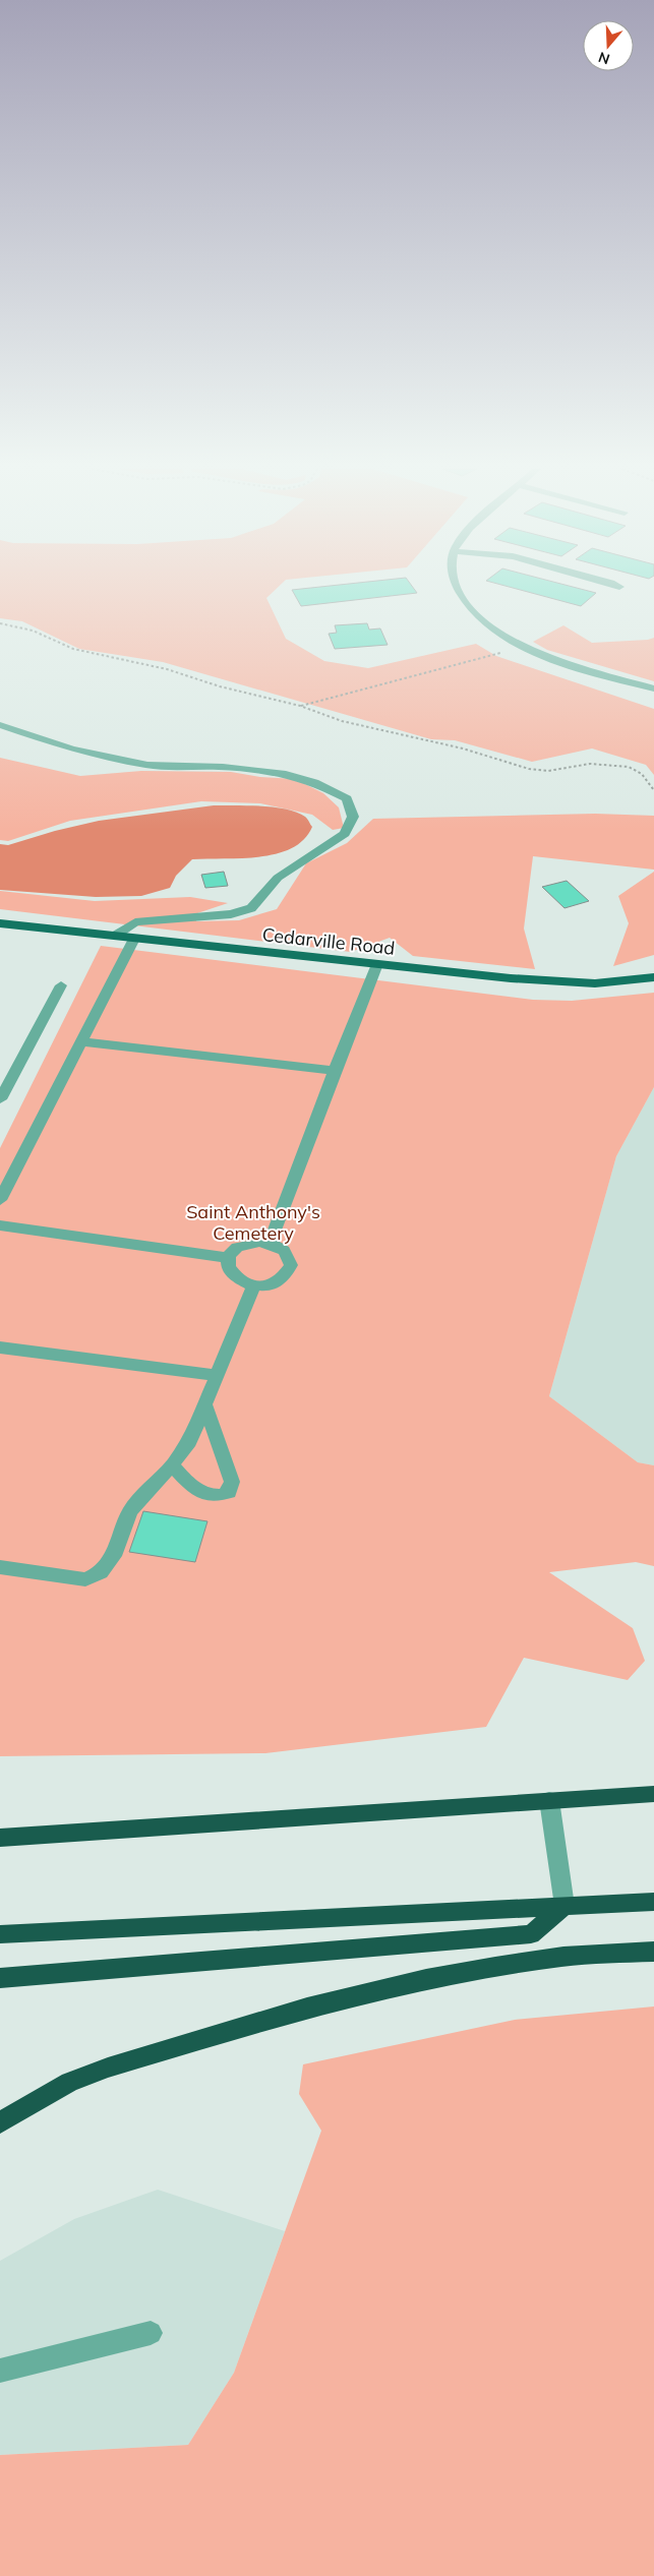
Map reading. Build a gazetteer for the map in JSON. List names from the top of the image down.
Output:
{
  "streets": {
    "main road": ["Cedarville Road"]
  },
  "parks": ["Saint Anthony's Cemetery"],
  "north": "bottom"
}
